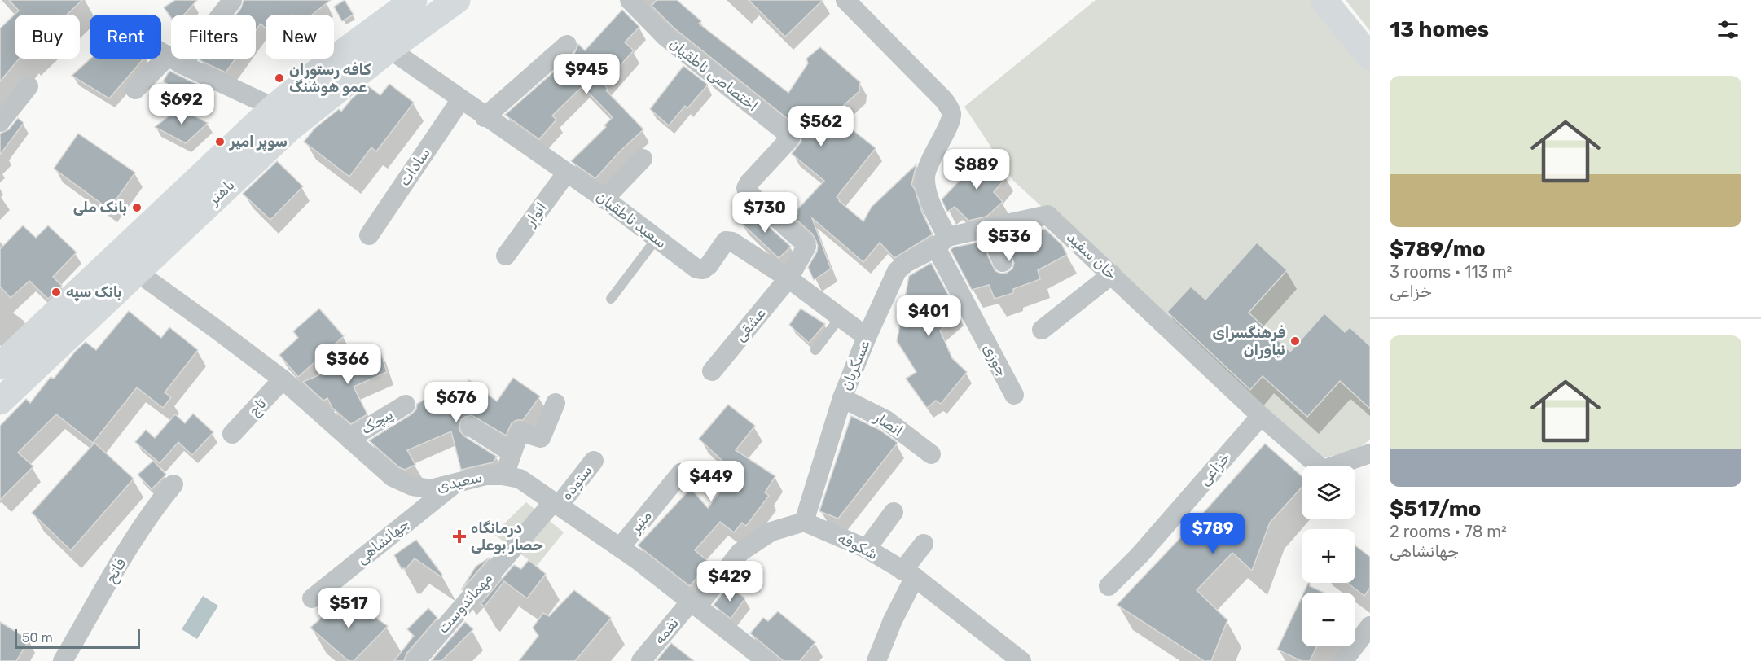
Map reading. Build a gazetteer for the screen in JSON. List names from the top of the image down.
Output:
{
  "streets": {
    "main road": ["باهنر"],
    "street": [
      "اختصاصی ناطقیان",
      "سادات",
      "انوار",
      "سعید ناطقیان",
      "خان سفید",
      "عشقی",
      "جوزی",
      "عسگریان",
      "تاج",
      "پیچک",
      "انصار",
      "خزاعی",
      "سعیدی",
      "ستوده",
      "منیر",
      "جهانشاهی",
      "شکوفه",
      "فاتح",
      "مهماندوست",
      "نغمه"
    ]
  },
  "crossings": [
    ["اختصاصی ناطقیان", "سعید ناطقیان"],
    ["اختصاصی ناطقیان", "عشقی"],
    ["سادات", "سعید ناطقیان"],
    ["باهنر", "سعید ناطقیان"],
    ["باهنر", "سعیدی"],
    ["انوار", "سعید ناطقیان"],
    ["سعید ناطقیان", "عشقی"],
    ["سعید ناطقیان", "عسگریان"],
    ["خان سفید", "جوزی"],
    ["خان سفید", "عسگریان"],
    ["خان سفید", "خزاعی"],
    ["جوزی", "عسگریان"],
    ["عسگریان", "انصار"],
    ["عسگریان", "شکوفه"],
    ["تاج", "سعیدی"],
    ["پیچک", "سعیدی"],
    ["سعیدی", "ستوده"],
    ["سعیدی", "منیر"],
    ["سعیدی", "جهانشاهی"],
    ["سعیدی", "مهماندوست"],
    ["سعیدی", "نغمه"],
    ["ستوده", "مهماندوست"]
  ],
  "places": {
    "other": [
      "کافه رستوران عمو هوشنگ",
      "سوپر امیر",
      "بانک ملی",
      "بانک سپه",
      "فرهنگسرای نیاوران"
    ],
    "health": ["درمانگاه حصار بوعلی"]
  },
  "scale_bar": "50 m",
  "page": {
    "heading": "13 homes",
    "chip": [
      "Buy",
      "Rent",
      "Filters",
      "New"
    ],
    "price": [
      "$945",
      "$692",
      "$562",
      "$889",
      "$730",
      "$536",
      "$401",
      "$366",
      "$676",
      "$449",
      "$789",
      "$429",
      "$517"
    ],
    "list": [
      {
        "name": "$789/mo",
        "note": "3 rooms · 113 m² · خزاعی"
      },
      {
        "name": "$517/mo",
        "note": "2 rooms · 78 m² · جهانشاهی"
      }
    ],
    "map_buttons": ["+", "−"],
    "scale": "50 m"
  }
}
